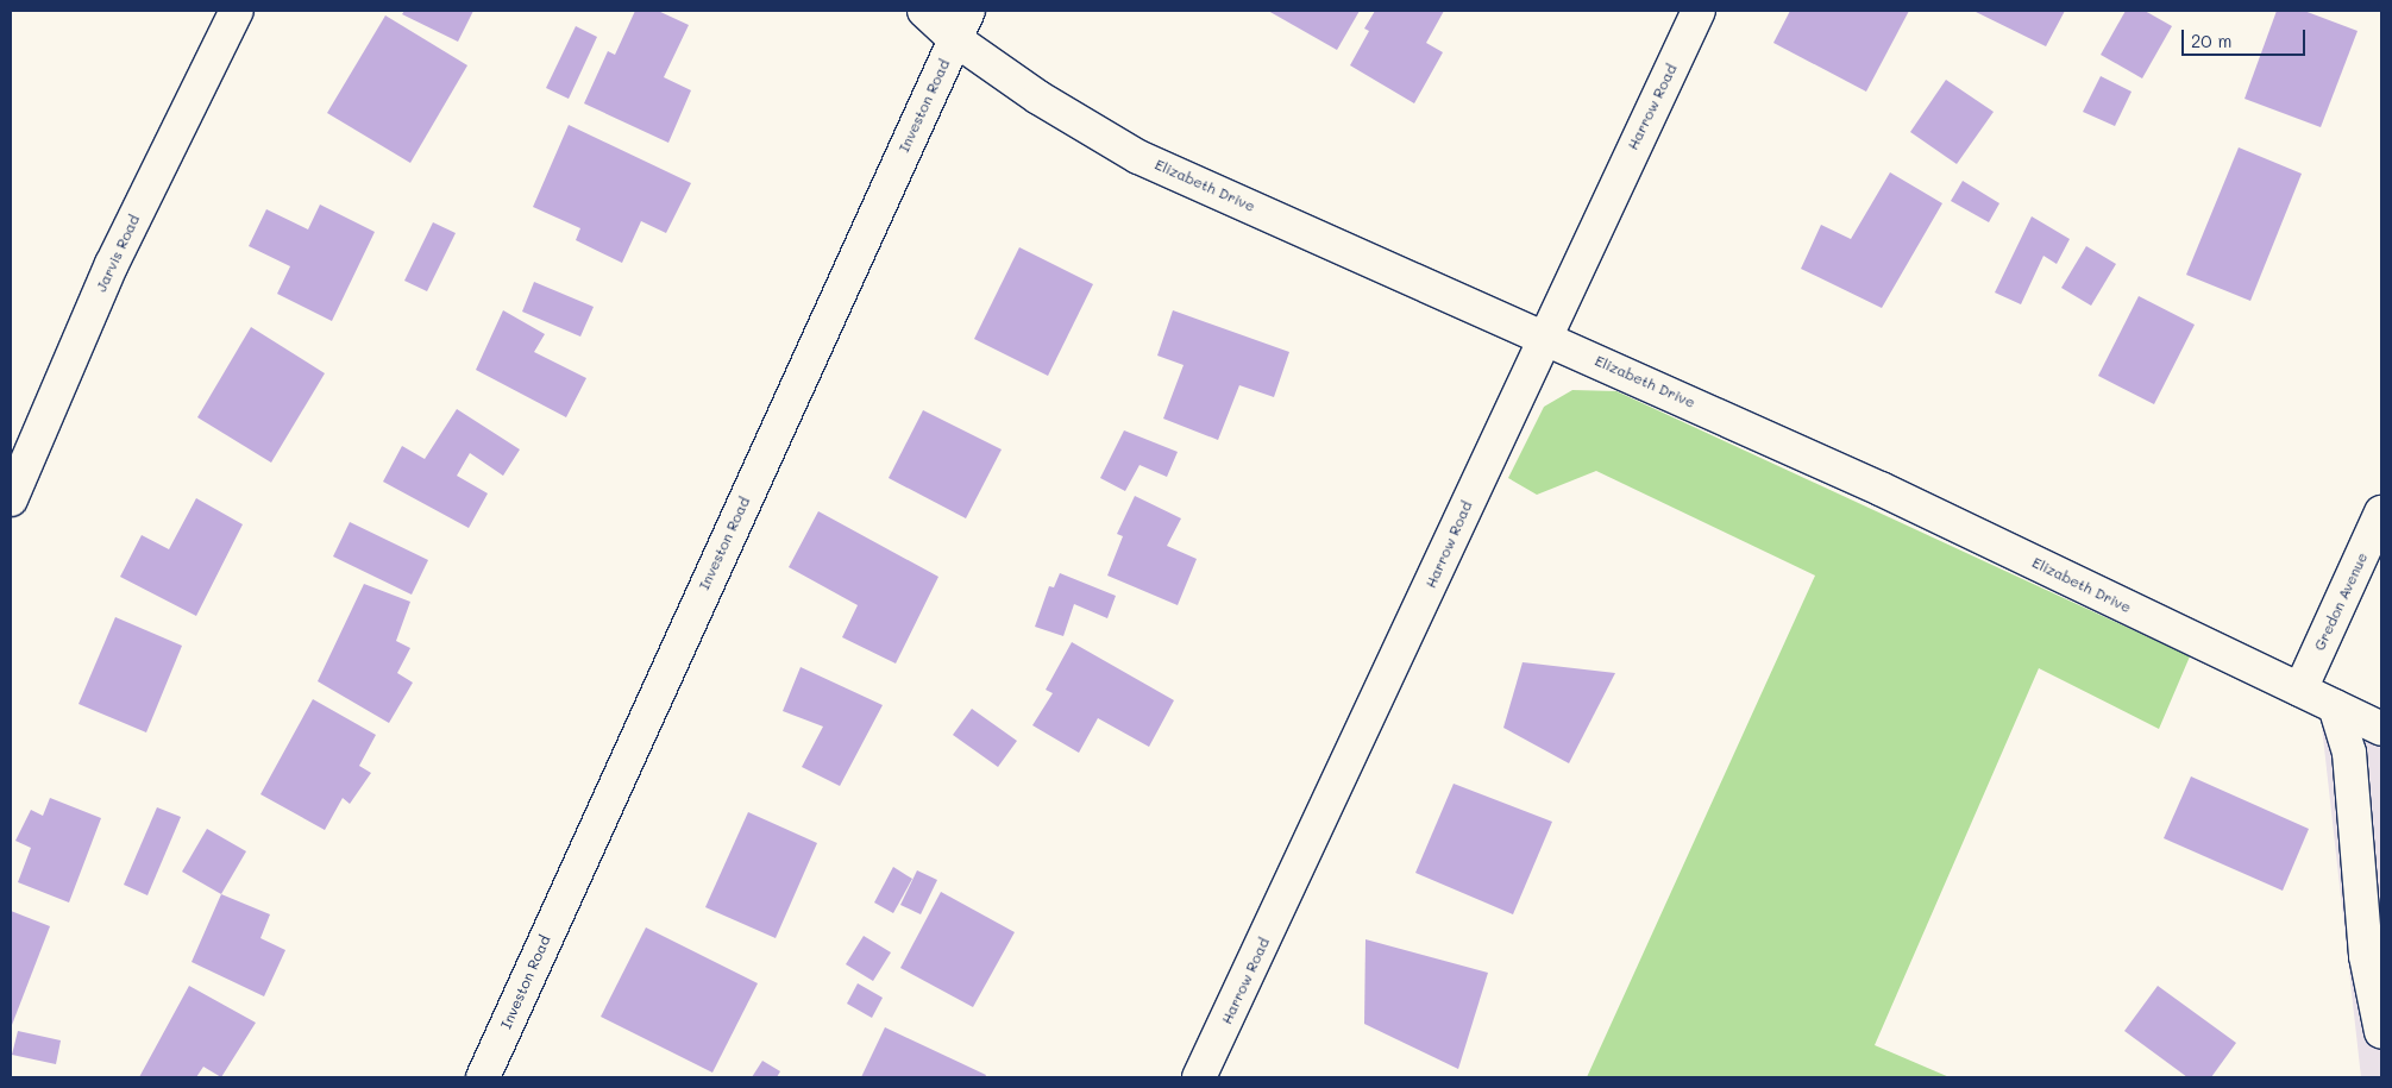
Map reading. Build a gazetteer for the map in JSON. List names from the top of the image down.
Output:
{
  "streets": {
    "street": [
      "Investon Road",
      "Harrow Road",
      "Elizabeth Drive",
      "Jarvis Road",
      "Gredon Avenue"
    ]
  },
  "crossings": [
    ["Investon Road", "Elizabeth Drive"],
    ["Harrow Road", "Elizabeth Drive"],
    ["Elizabeth Drive", "Gredon Avenue"]
  ],
  "scale_bar": "20 m"
}
